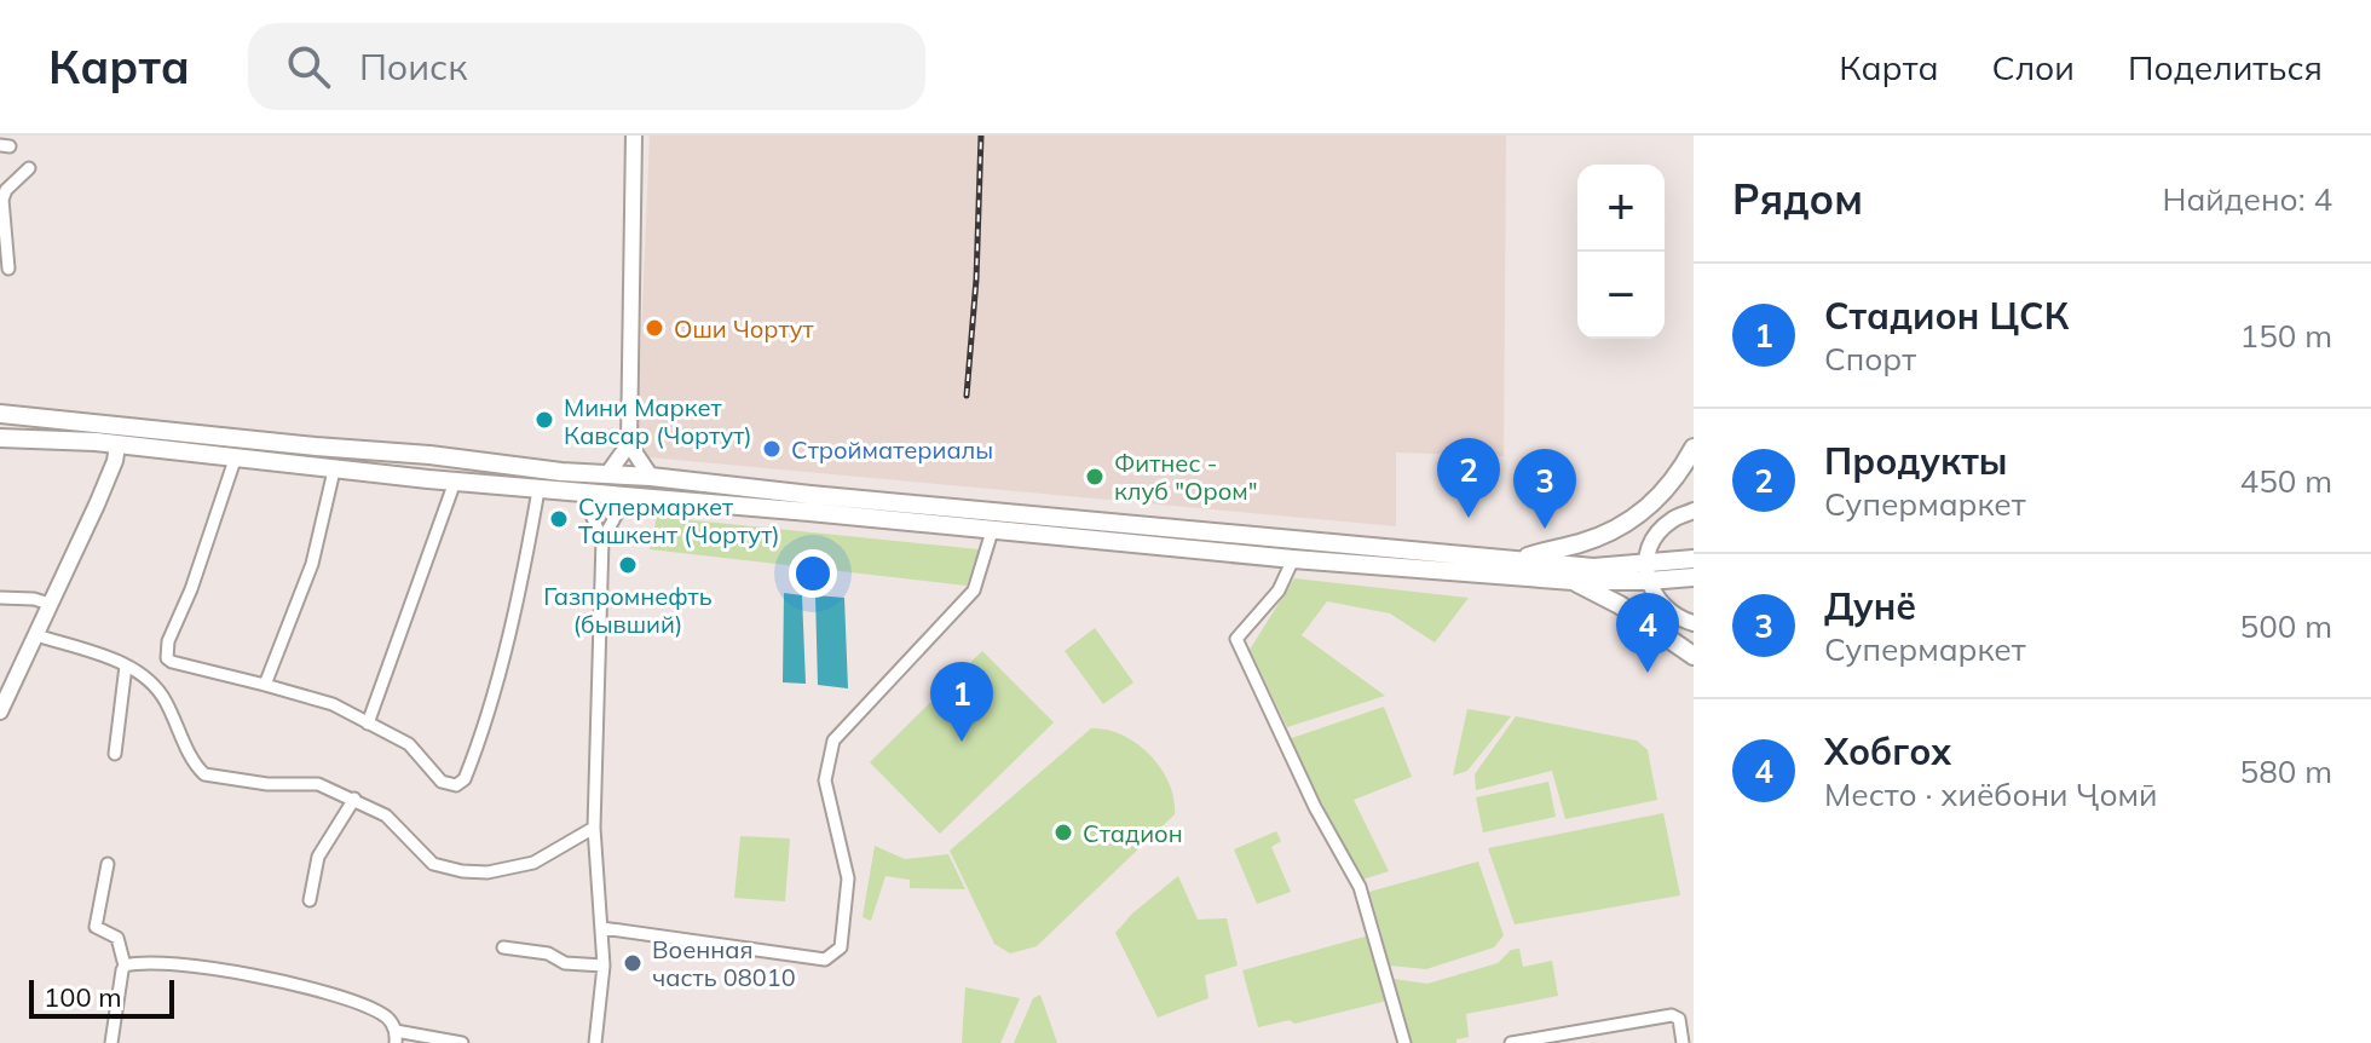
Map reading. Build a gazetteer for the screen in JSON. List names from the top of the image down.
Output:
{
  "places": [
    "Оши Чортут",
    "Мини Маркет Кавсар (Чортут)",
    "Стройматериалы",
    "Фитнес - клуб \"Ором\"",
    "Супермаркет Ташкент (Чортут)",
    "Газпромнефть (бывший)",
    "Стадион",
    "Военная часть 08010"
  ],
  "scale_bar": "100 m",
  "page": {
    "header": "Карта",
    "search": "Поиск",
    "nav": ["Карта", "Слои", "Поделиться"],
    "heading": ["Рядом", "Найдено: 4"],
    "map_buttons": ["+", "−"],
    "list": [
      {
        "mark": "1",
        "name": "Стадион ЦСК",
        "note": "Спорт",
        "value": "150 m"
      },
      {
        "mark": "2",
        "name": "Продукты",
        "note": "Супермаркет",
        "value": "450 m"
      },
      {
        "mark": "3",
        "name": "Дунё",
        "note": "Супермаркет",
        "value": "500 m"
      },
      {
        "mark": "4",
        "name": "Хобгох",
        "note": "Место · хиёбони Ҷомӣ",
        "value": "580 m"
      }
    ],
    "pins": [
      "2",
      "3",
      "4",
      "1"
    ],
    "scale": "100 m"
  }
}
